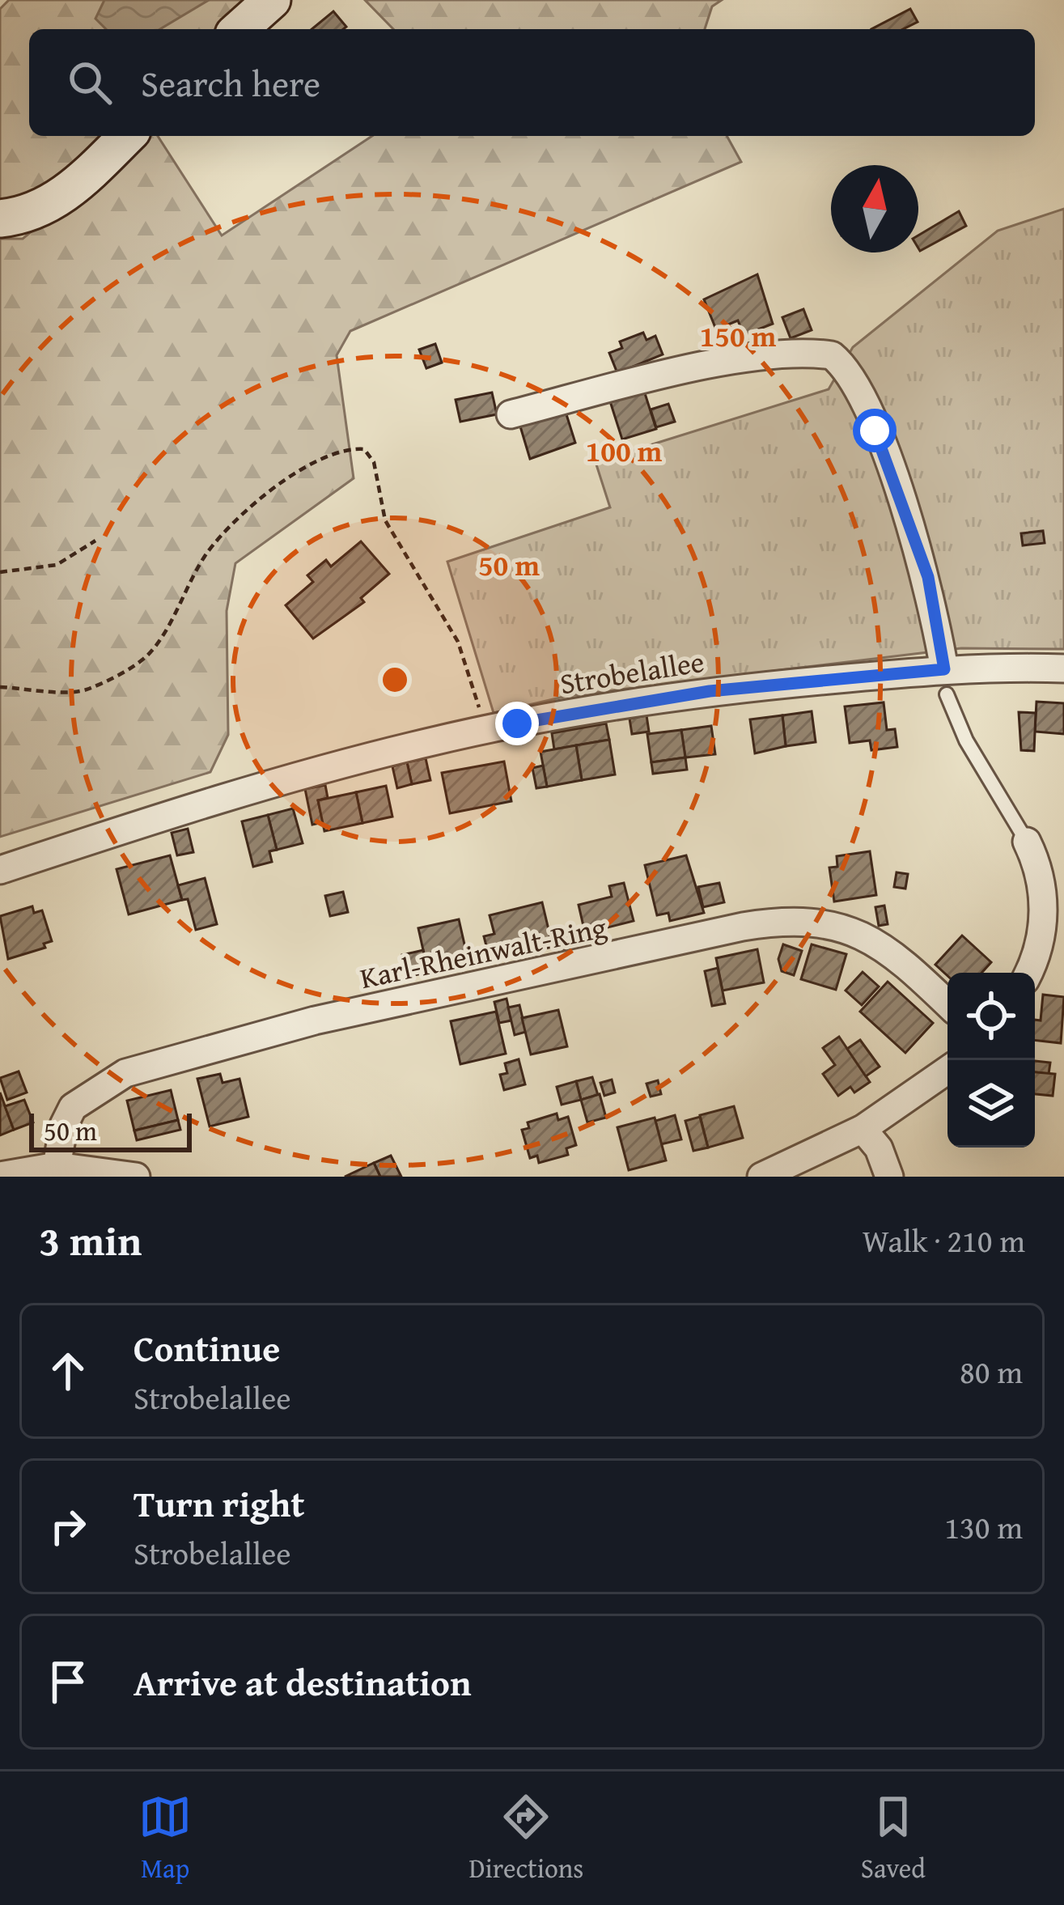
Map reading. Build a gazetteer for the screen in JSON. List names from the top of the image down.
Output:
{
  "streets": {
    "street": ["Strobelallee", "Karl-Rheinwalt-Ring"]
  },
  "scale_bar": "50 m",
  "north": "top",
  "page": {
    "search": "Search here",
    "scale": "50 m",
    "heading": ["3 min", "Walk · 210 m"],
    "list": [
      ["Continue", "Strobelallee", "80 m"],
      ["Turn right", "Strobelallee", "130 m"],
      "Arrive at destination"
    ],
    "nav": ["Map", "Directions", "Saved"]
  },
  "rings": ["150 m", "100 m", "50 m"]
}
